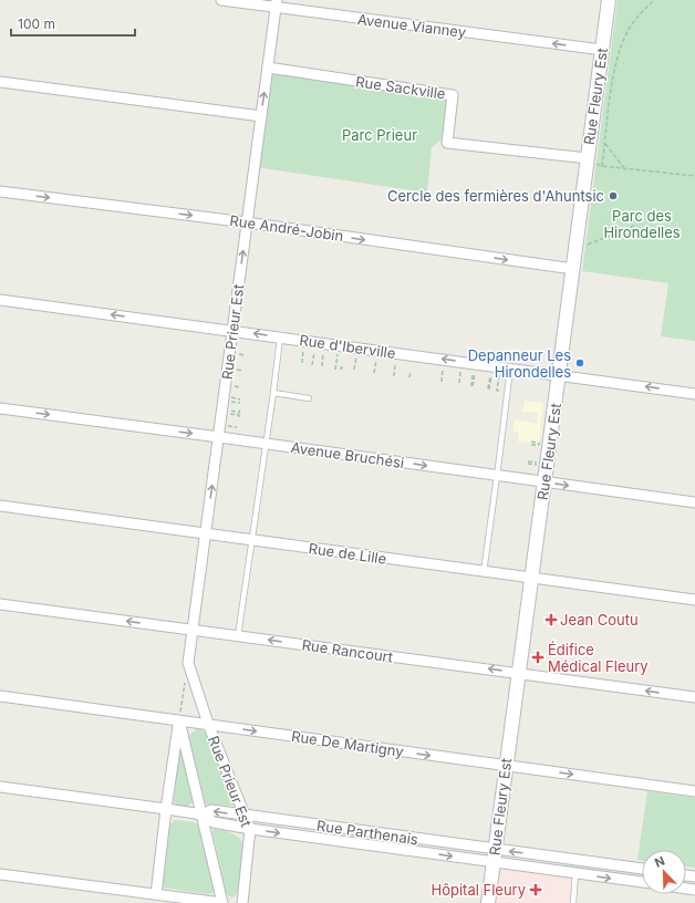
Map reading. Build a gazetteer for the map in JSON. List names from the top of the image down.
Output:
{
  "streets": {
    "street": [
      "Avenue Vianney",
      "Rue Sackville",
      "Rue Fleury Est",
      "Rue André-Jobin",
      "Rue Prieur Est",
      "Rue d'Iberville",
      "Avenue Bruchési",
      "Rue de Lille",
      "Rue Rancourt",
      "Rue De Martigny",
      "Rue Parthenais"
    ]
  },
  "crossings": [
    ["Avenue Vianney", "Rue Fleury Est"],
    ["Avenue Vianney", "Rue Prieur Est"],
    ["Rue Sackville", "Rue Fleury Est"],
    ["Rue Sackville", "Rue Prieur Est"],
    ["Rue Fleury Est", "Rue André-Jobin"],
    ["Rue Fleury Est", "Rue d'Iberville"],
    ["Rue Fleury Est", "Avenue Bruchési"],
    ["Rue Fleury Est", "Rue de Lille"],
    ["Rue Fleury Est", "Rue Rancourt"],
    ["Rue Fleury Est", "Rue De Martigny"],
    ["Rue Fleury Est", "Rue Parthenais"],
    ["Rue André-Jobin", "Rue Prieur Est"],
    ["Rue Prieur Est", "Rue d'Iberville"],
    ["Rue Prieur Est", "Avenue Bruchési"],
    ["Rue Prieur Est", "Rue de Lille"],
    ["Rue Prieur Est", "Rue Rancourt"],
    ["Rue Prieur Est", "Rue De Martigny"],
    ["Rue Prieur Est", "Rue Parthenais"]
  ],
  "one_way": [
    "Avenue Vianney",
    "Rue André-Jobin",
    "Rue d'Iberville",
    "Avenue Bruchési",
    "Rue Rancourt",
    "Rue De Martigny"
  ],
  "parks": ["Parc Prieur", "Parc des Hirondelles"],
  "places": {
    "other": ["Cercle des fermières d'Ahuntsic", "Depanneur Les Hirondelles"],
    "health": ["Jean Coutu", "Édifice Médical Fleury", "Hôpital Fleury"]
  },
  "scale_bar": "100 m",
  "north": "top left"
}
